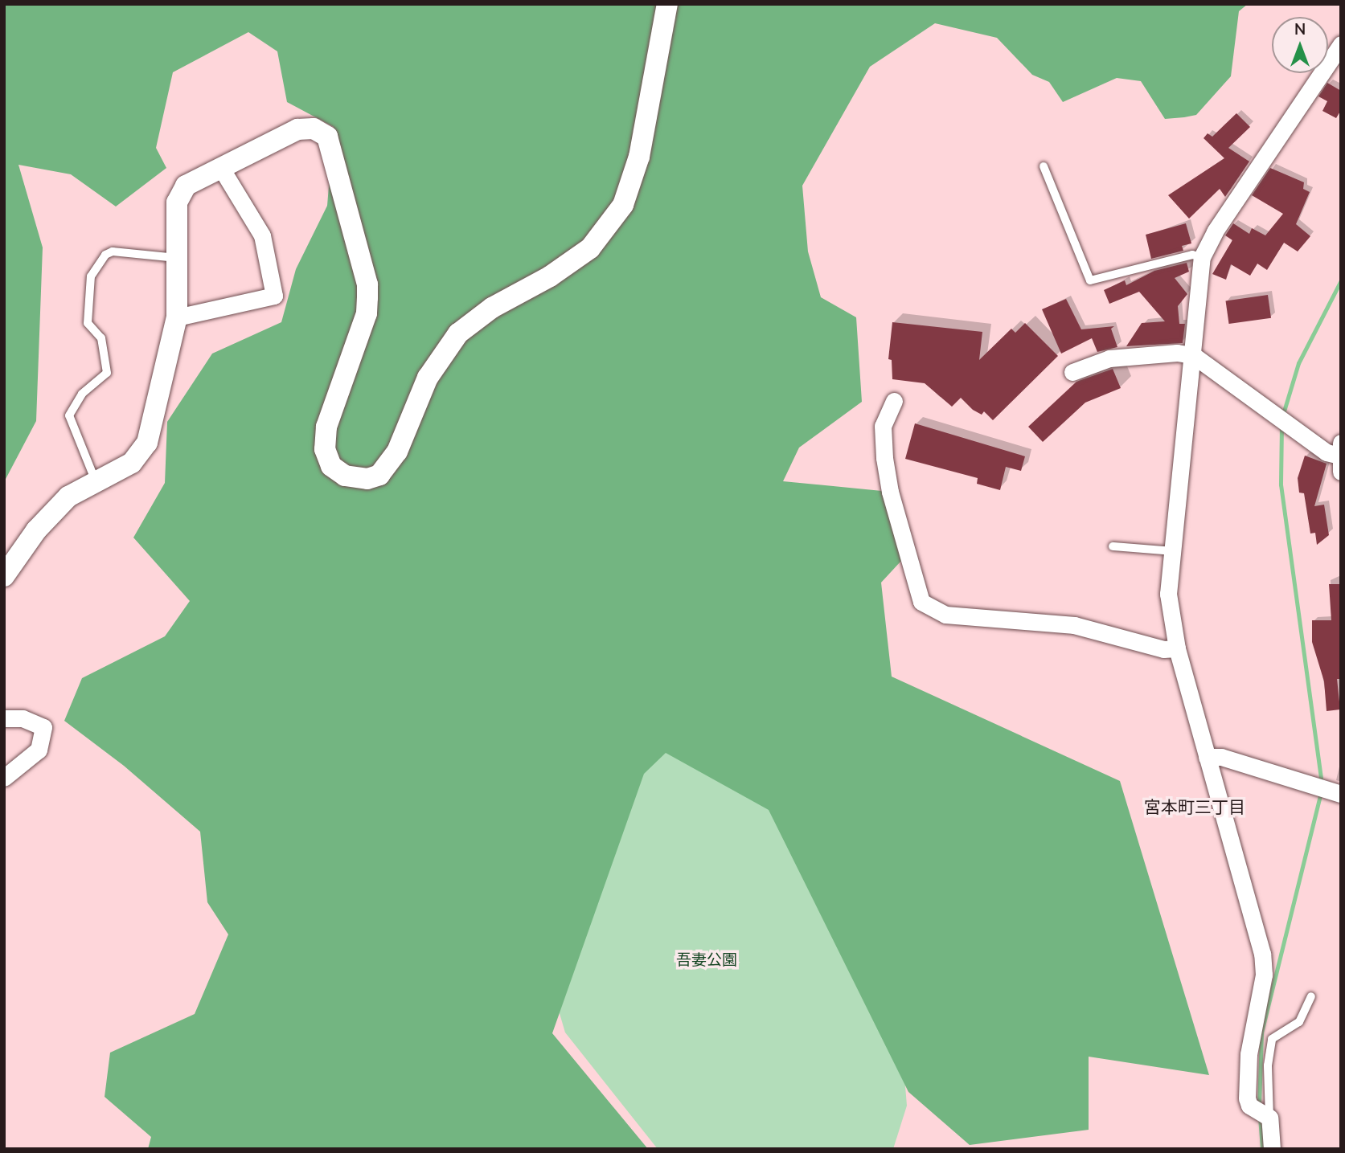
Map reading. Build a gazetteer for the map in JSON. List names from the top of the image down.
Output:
{
  "districts": ["宮本町三丁目"],
  "parks": ["吾妻公園"],
  "north": "top"
}
